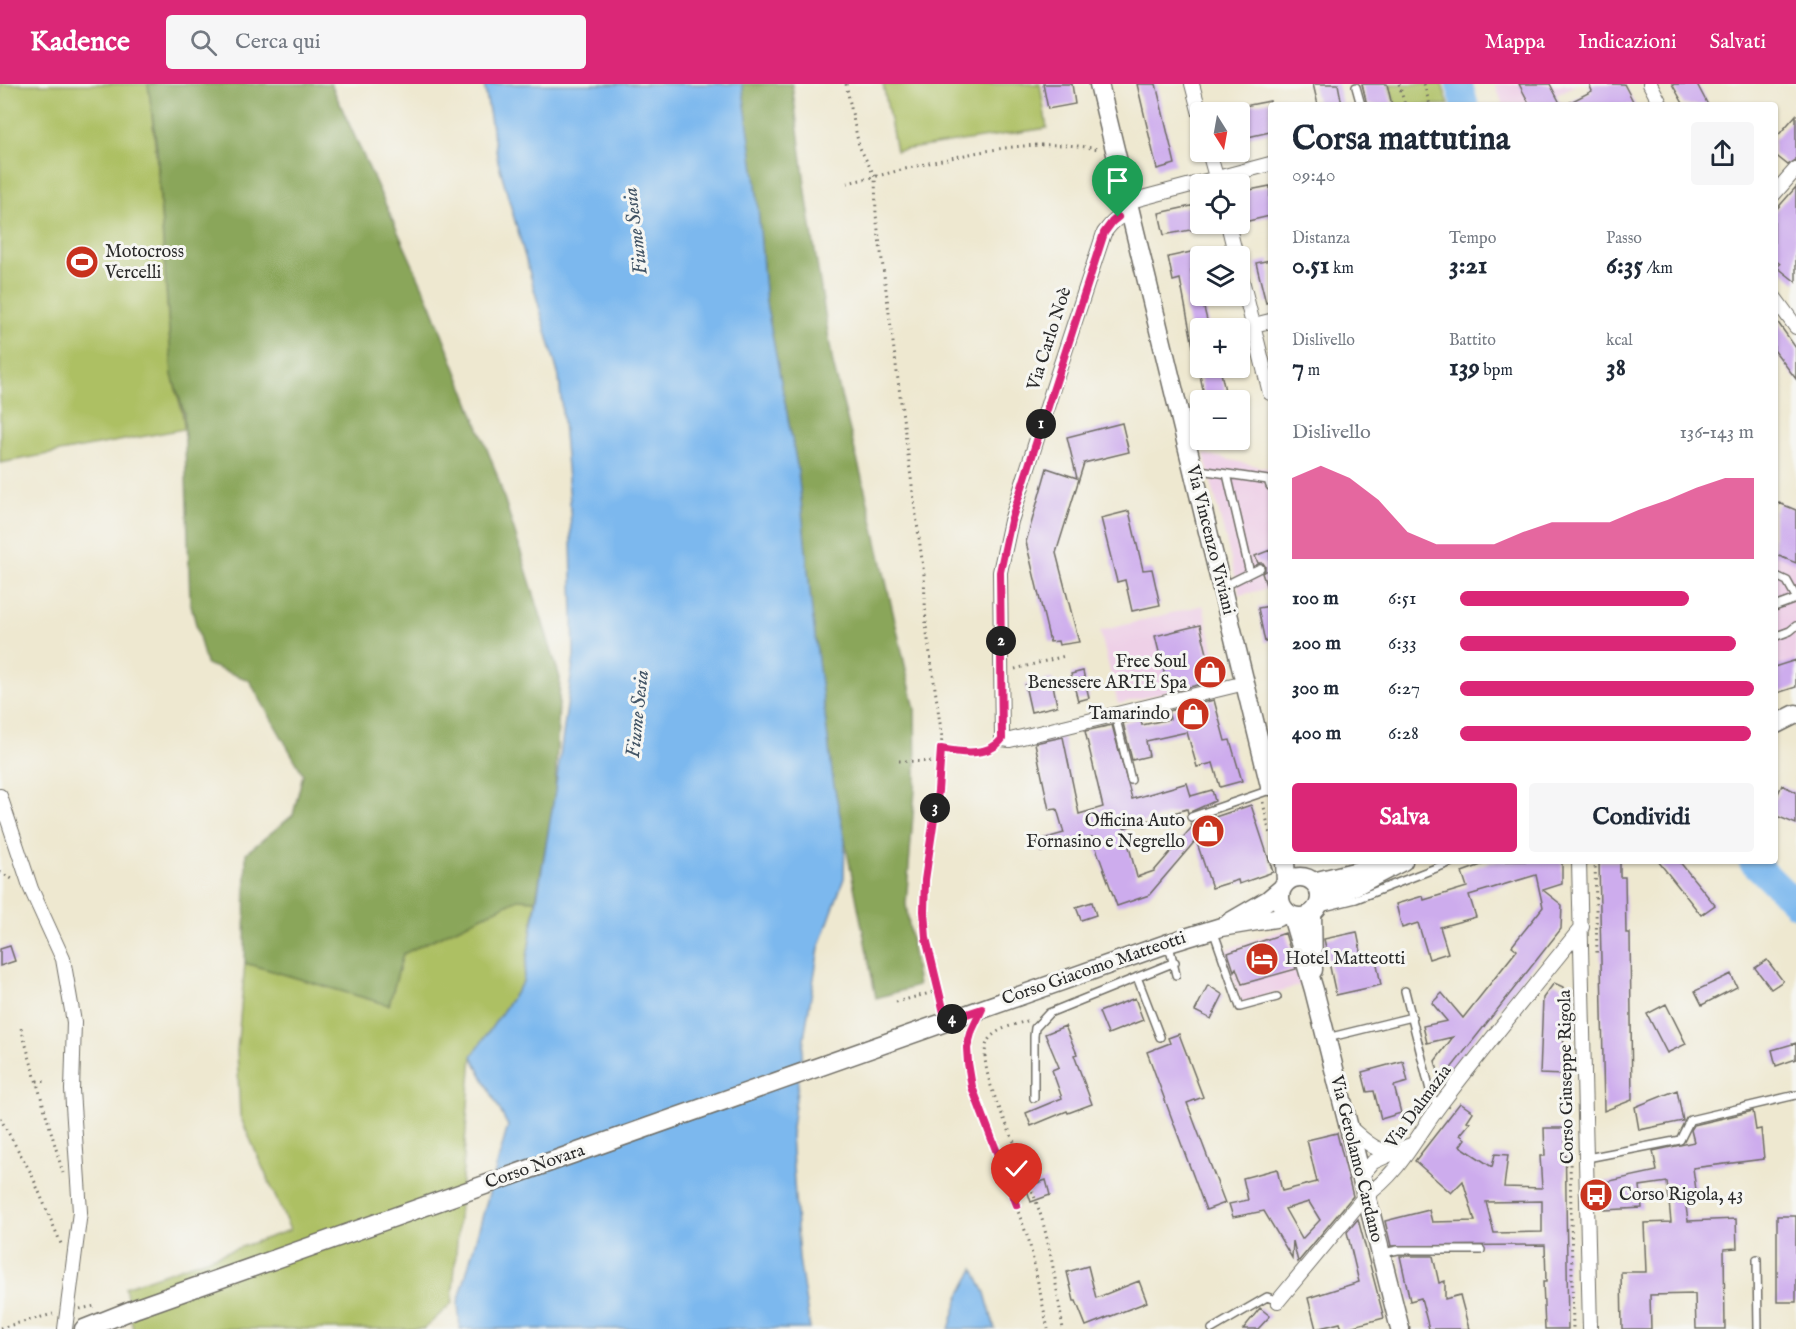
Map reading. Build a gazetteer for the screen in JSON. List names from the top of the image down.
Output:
{
  "streets": {
    "main road": [
      "Via Vincenzo Viviani",
      "Corso Giacomo Matteotti",
      "Via Gerolamo Cardano",
      "Corso Novara"
    ],
    "street": ["Via Carlo Noè", "Corso Giuseppe Rigola", "Via Dalmazia"]
  },
  "crossings": [
    ["Via Carlo Noè", "Via Vincenzo Viviani"],
    ["Corso Giacomo Matteotti", "Via Gerolamo Cardano"],
    ["Corso Giacomo Matteotti", "Corso Novara"],
    ["Corso Giuseppe Rigola", "Via Dalmazia"],
    ["Via Dalmazia", "Via Gerolamo Cardano"]
  ],
  "water": ["Fiume Sesia"],
  "places": {
    "sports": ["Motocross Vercelli"],
    "shop": ["Free Soul Benessere ARTE Spa", "Tamarindo", "Officina Auto Fornasino e Negrello"],
    "hotel": ["Hotel Matteotti"],
    "bus stop": ["Corso Rigola, 43"]
  },
  "north": "bottom",
  "page": {
    "header": "Kadence",
    "search": "Cerca qui",
    "nav": ["Mappa", "Indicazioni", "Salvati"],
    "map_buttons": ["+", "−"],
    "heading": ["Corsa mattutina", "09:40"],
    "stats": [
      ["Distanza", "0.51 km"],
      ["Tempo", "3:21"],
      ["Passo", "6:35 /km"],
      ["Dislivello", "7 m"],
      ["Battito", "139 bpm"],
      ["kcal", "38"]
    ],
    "chart": ["Dislivello", "136–143 m"],
    "pins": [
      "1",
      "2",
      "3",
      "4"
    ],
    "list": [
      {
        "name": "100 m",
        "note": "6:51"
      },
      {
        "name": "200 m",
        "note": "6:33"
      },
      {
        "name": "300 m",
        "note": "6:27"
      },
      {
        "name": "400 m",
        "note": "6:28"
      }
    ],
    "buttons": ["Salva", "Condividi"]
  }
}
